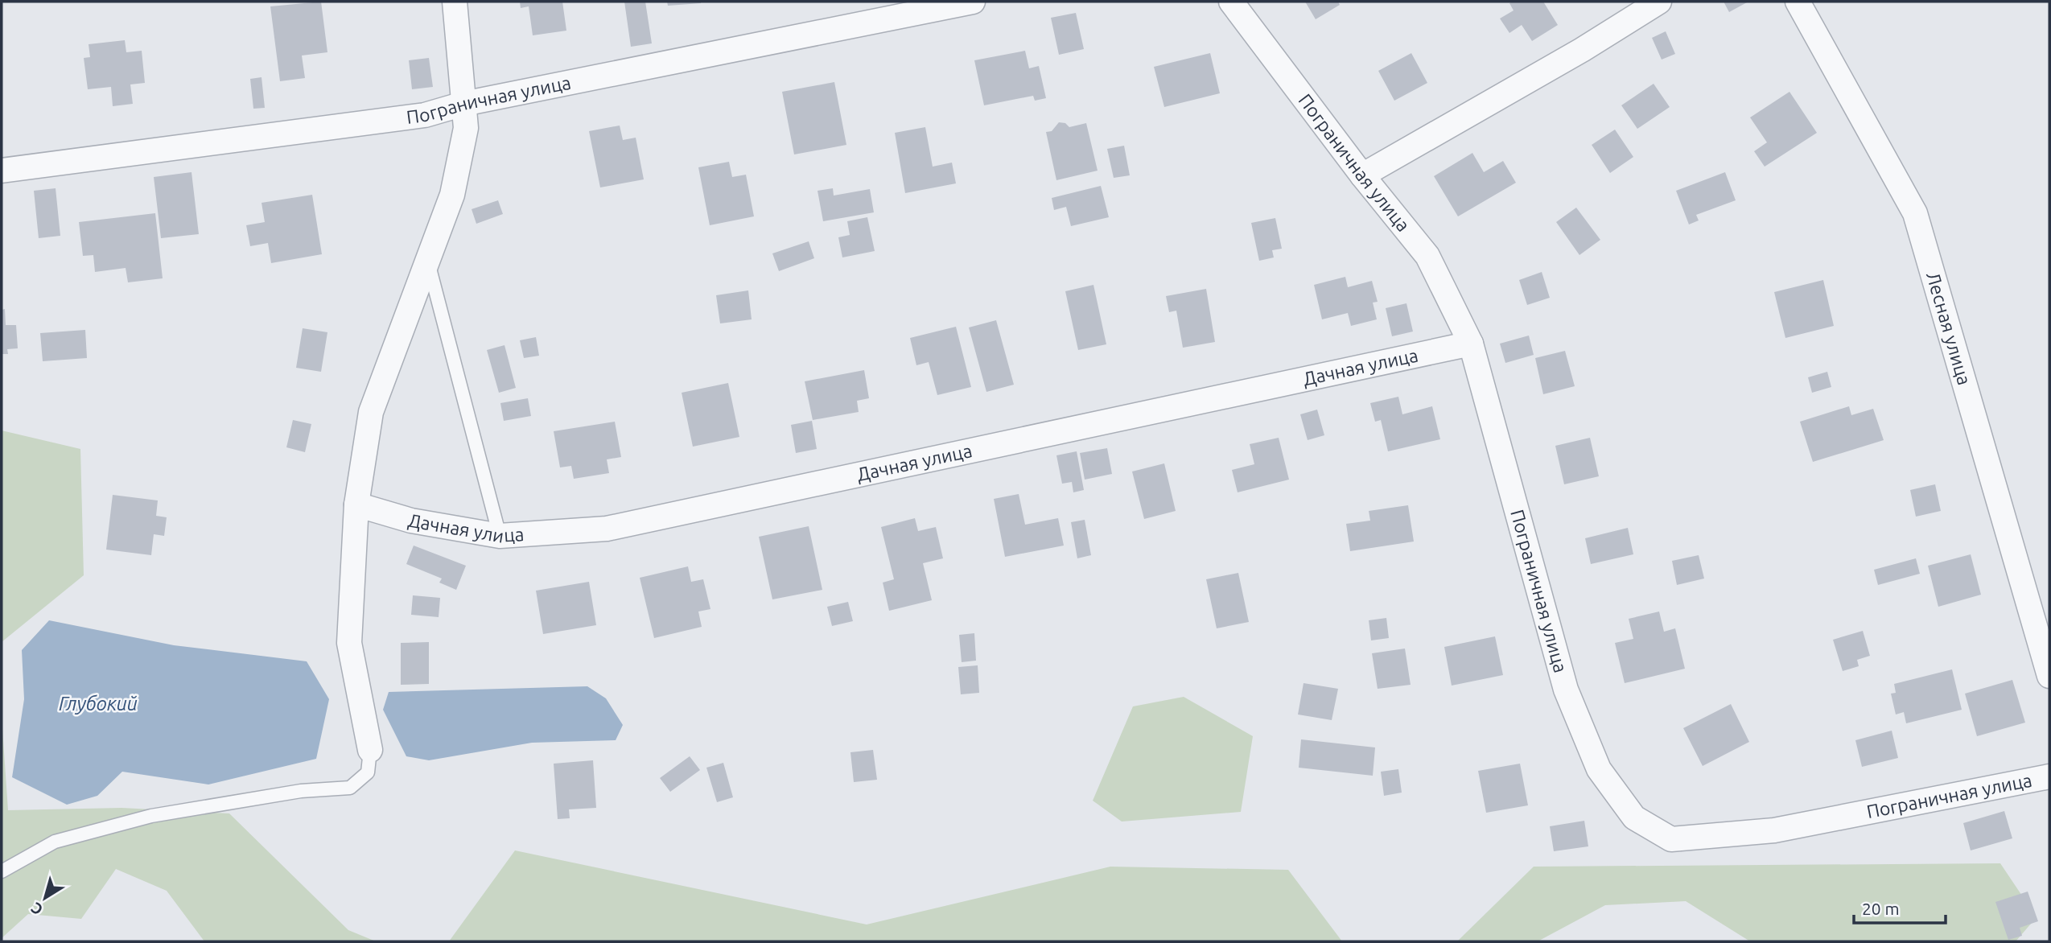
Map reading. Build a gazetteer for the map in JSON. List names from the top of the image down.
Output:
{
  "streets": {
    "street": ["Пограничная улица", "Лесная улица", "Дачная улица"]
  },
  "crossings": [
    ["Пограничная улица", "Дачная улица"]
  ],
  "water": ["Глубокий"],
  "scale_bar": "20 m",
  "north": "bottom left"
}
